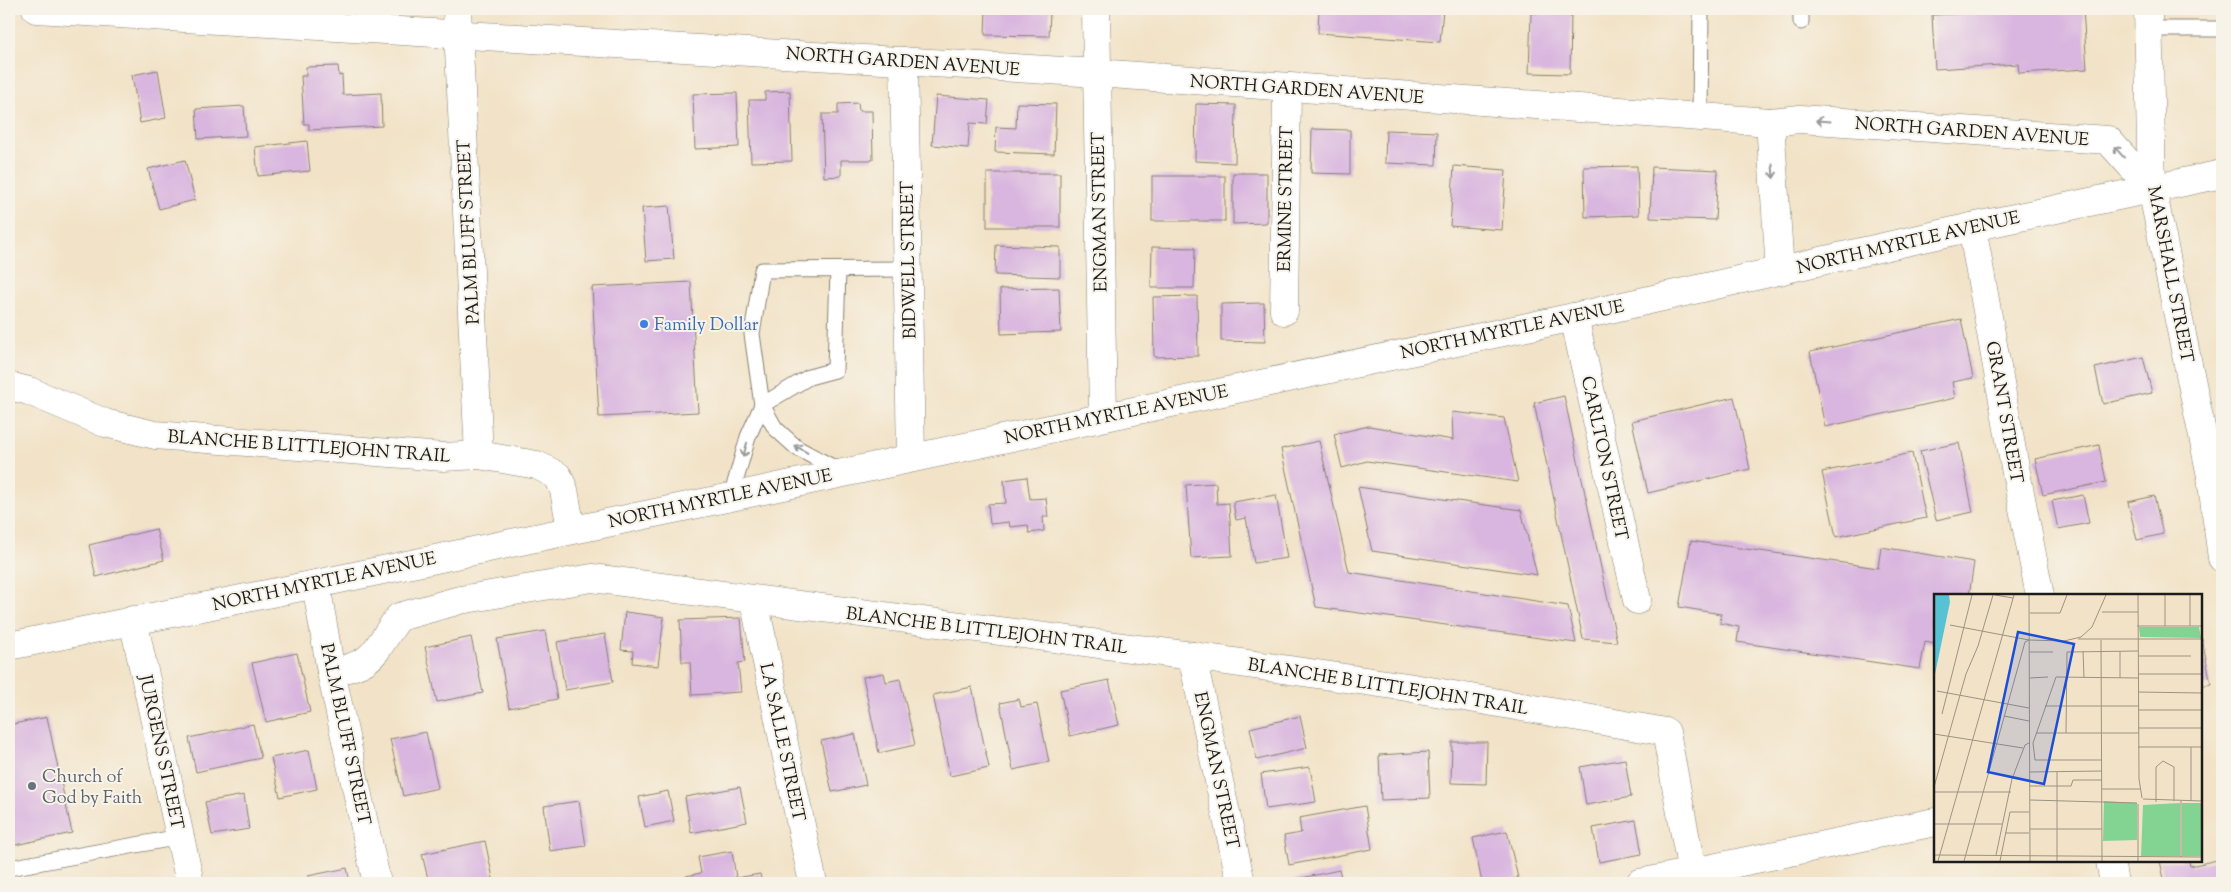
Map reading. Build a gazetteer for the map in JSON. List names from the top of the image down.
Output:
{
  "streets": {
    "street": [
      "NORTH GARDEN AVENUE",
      "ERMINE STREET",
      "ENGMAN STREET",
      "PALM BLUFF STREET",
      "NORTH MYRTLE AVENUE",
      "BIDWELL STREET",
      "MARSHALL STREET",
      "GRANT STREET",
      "BLANCHE B LITTLEJOHN TRAIL",
      "CARLTON STREET",
      "LA SALLE STREET",
      "JURGENS STREET"
    ]
  },
  "crossings": [
    ["NORTH GARDEN AVENUE", "ERMINE STREET"],
    ["NORTH GARDEN AVENUE", "ENGMAN STREET"],
    ["NORTH GARDEN AVENUE", "PALM BLUFF STREET"],
    ["NORTH GARDEN AVENUE", "NORTH MYRTLE AVENUE"],
    ["NORTH GARDEN AVENUE", "BIDWELL STREET"],
    ["NORTH GARDEN AVENUE", "MARSHALL STREET"],
    ["ENGMAN STREET", "NORTH MYRTLE AVENUE"],
    ["ENGMAN STREET", "BLANCHE B LITTLEJOHN TRAIL"],
    ["PALM BLUFF STREET", "NORTH MYRTLE AVENUE"],
    ["PALM BLUFF STREET", "BLANCHE B LITTLEJOHN TRAIL"],
    ["NORTH MYRTLE AVENUE", "BIDWELL STREET"],
    ["NORTH MYRTLE AVENUE", "MARSHALL STREET"],
    ["NORTH MYRTLE AVENUE", "GRANT STREET"],
    ["NORTH MYRTLE AVENUE", "BLANCHE B LITTLEJOHN TRAIL"],
    ["NORTH MYRTLE AVENUE", "CARLTON STREET"],
    ["NORTH MYRTLE AVENUE", "JURGENS STREET"],
    ["BLANCHE B LITTLEJOHN TRAIL", "LA SALLE STREET"]
  ],
  "places": ["Family Dollar", "Church of God by Faith"]
}
